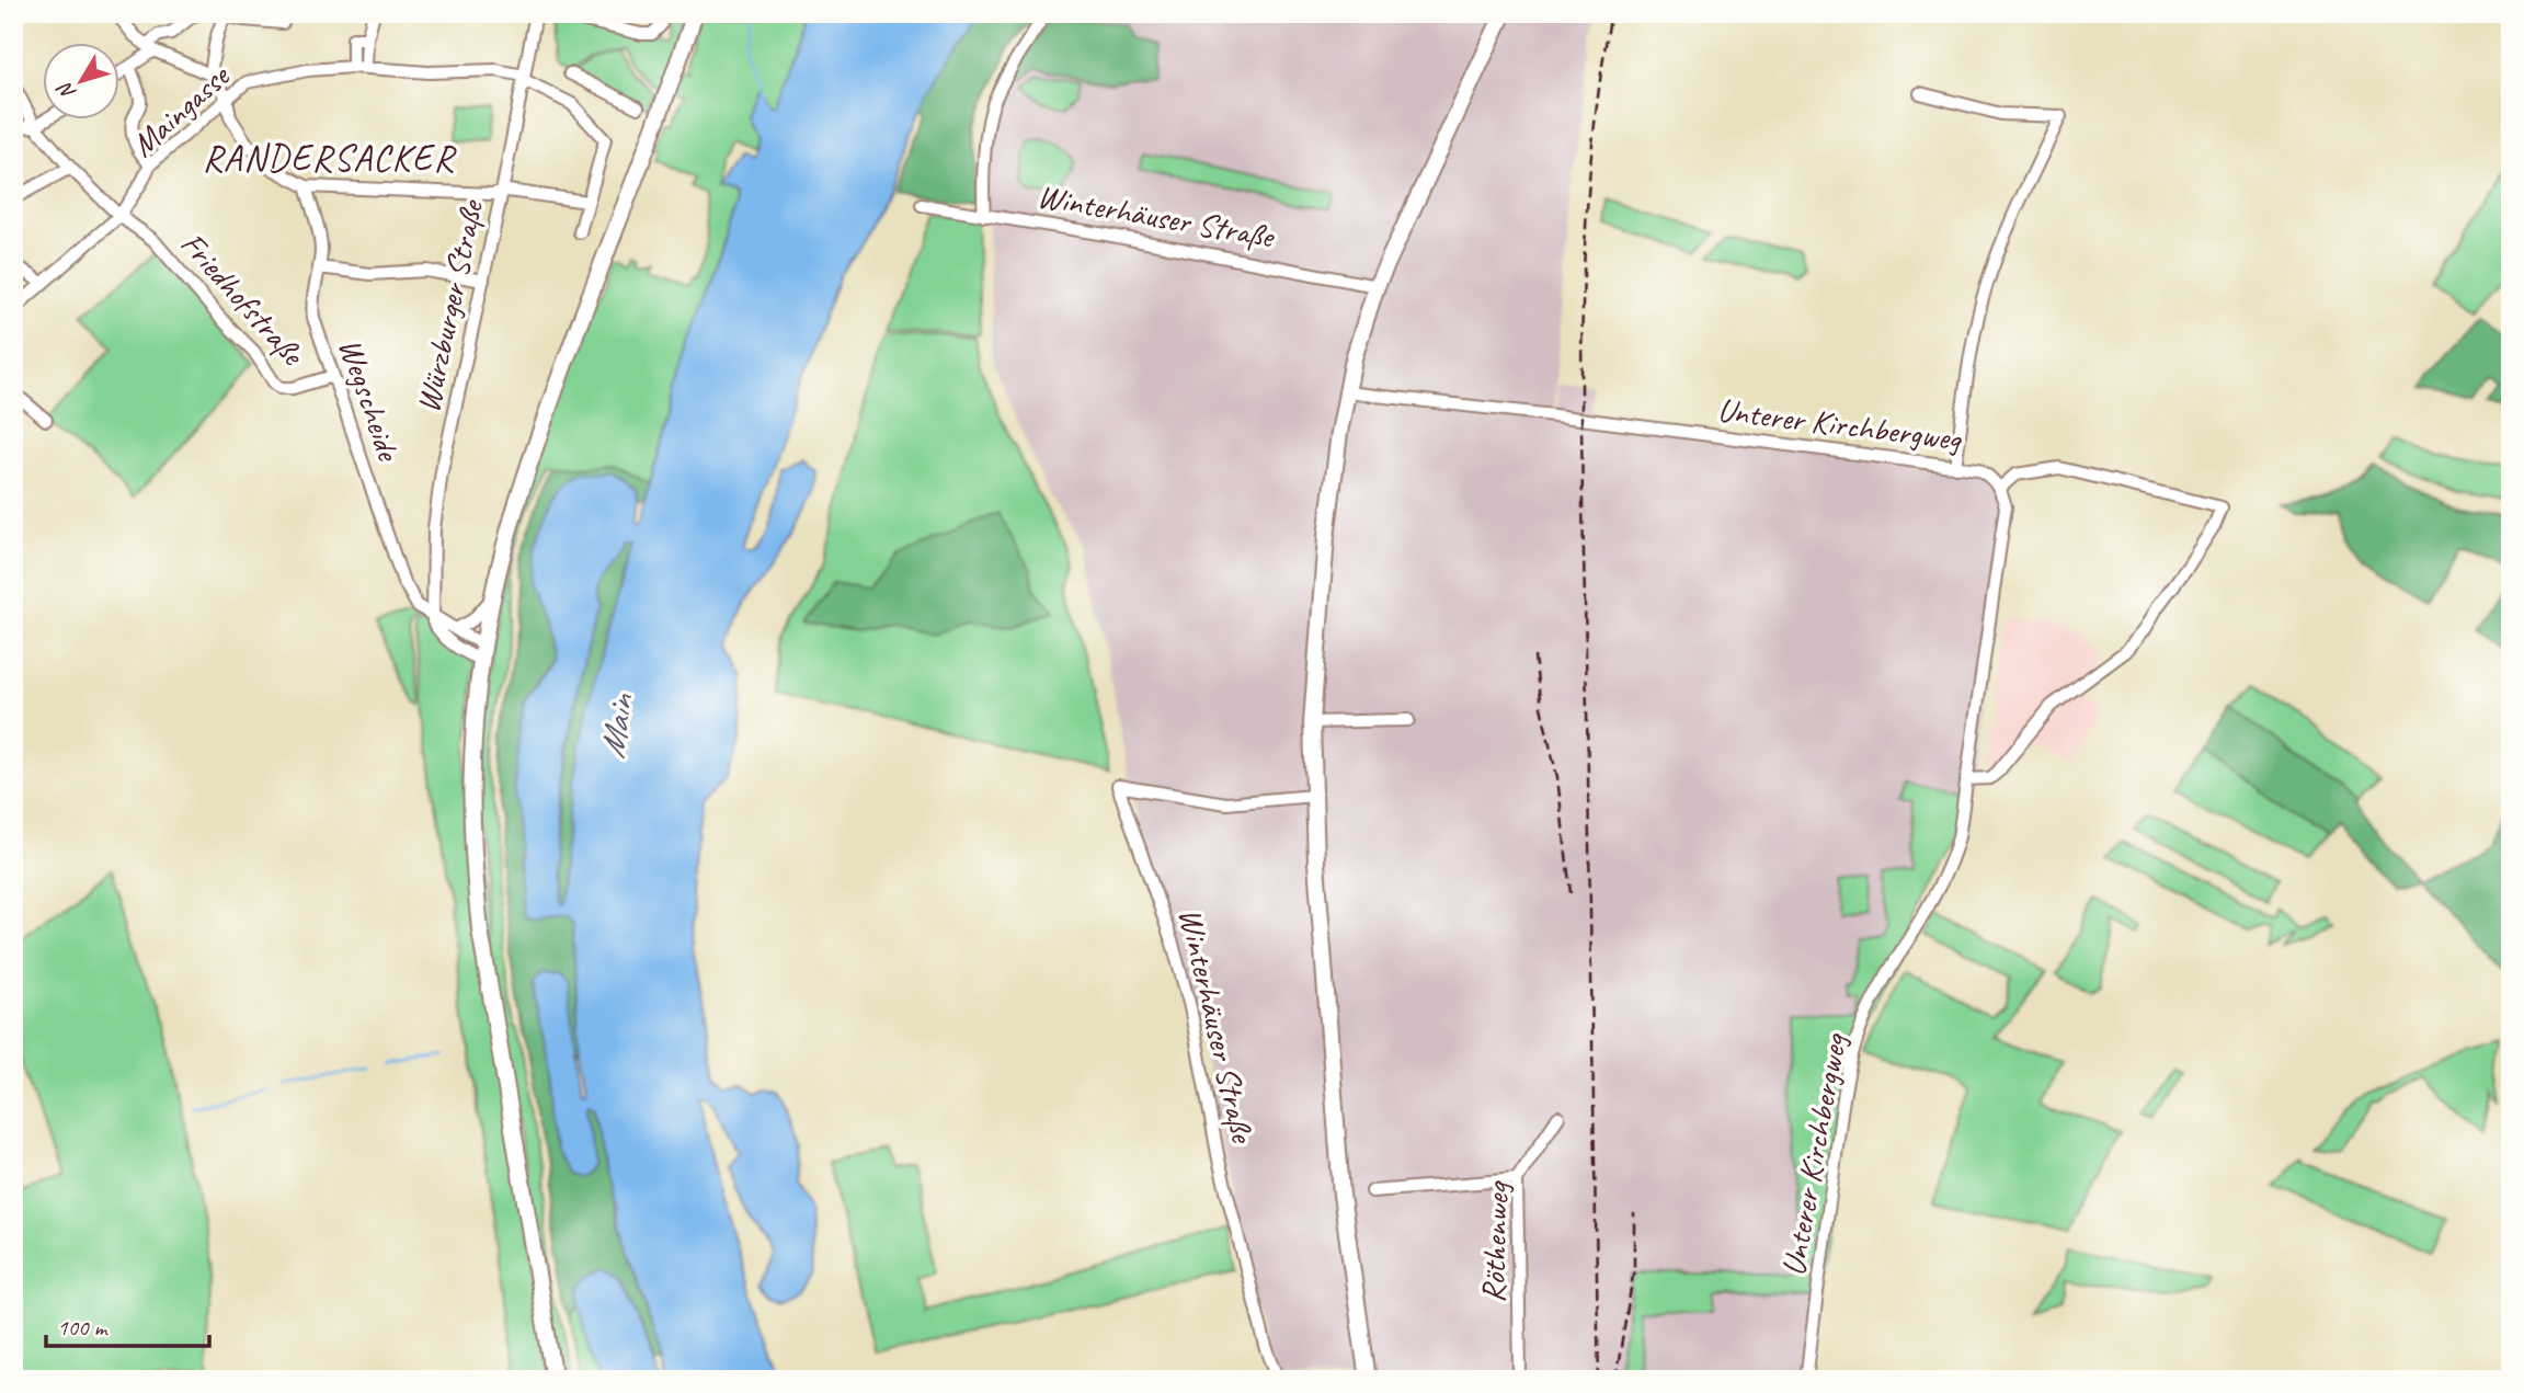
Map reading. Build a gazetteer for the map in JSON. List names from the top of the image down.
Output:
{
  "streets": {
    "street": [
      "Maingasse",
      "Winterhäuser Straße",
      "Friedhofstraße",
      "Würzburger Straße",
      "Wegscheide",
      "Unterer Kirchbergweg",
      "Röthenweg"
    ]
  },
  "crossings": [
    ["Maingasse", "Friedhofstraße"],
    ["Maingasse", "Würzburger Straße"],
    ["Friedhofstraße", "Wegscheide"],
    ["Würzburger Straße", "Wegscheide"]
  ],
  "districts": ["RANDERSACKER"],
  "water": ["Main"],
  "scale_bar": "100 m",
  "north": "bottom left"
}
